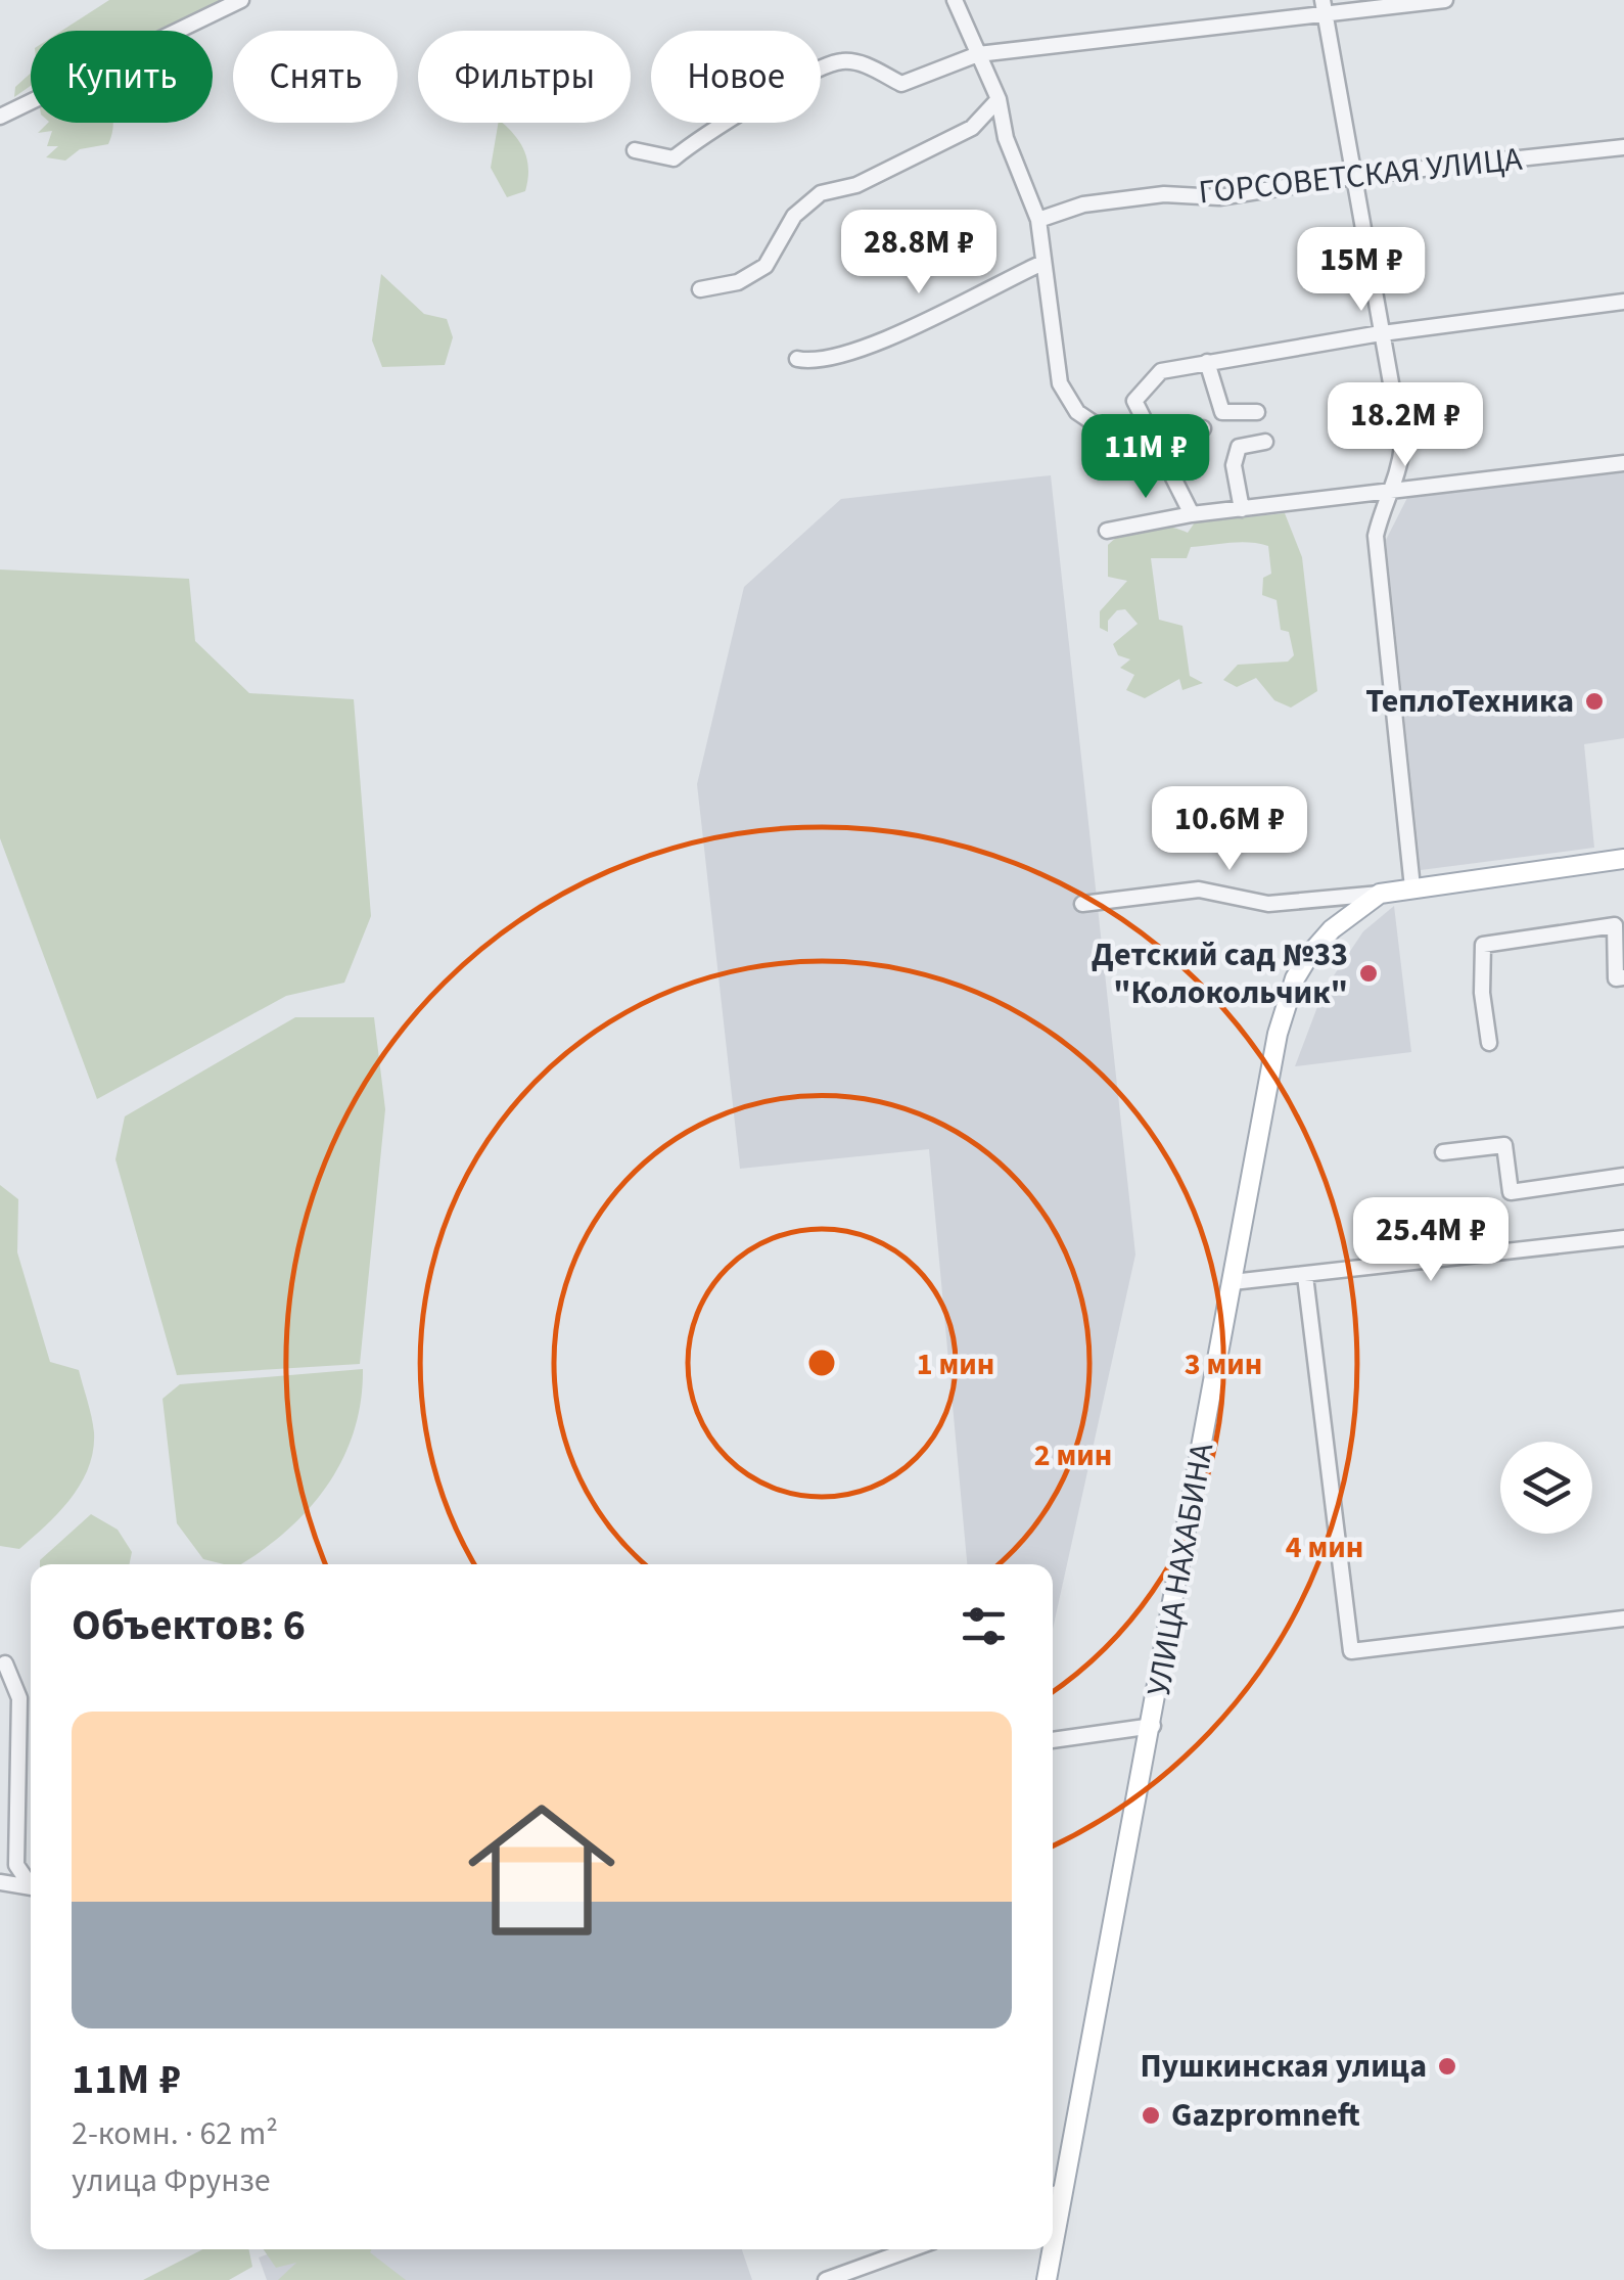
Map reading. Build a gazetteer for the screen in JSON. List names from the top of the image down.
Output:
{
  "streets": {
    "main road": ["УЛИЦА НАХАБИНА"],
    "street": ["ГОРСОВЕТСКАЯ УЛИЦА"]
  },
  "places": [
    "ТеплоТехника",
    "Детский сад №33 \"Колокольчик\"",
    "Пушкинская улица",
    "Gazpromneft"
  ],
  "page": {
    "chip": [
      "Купить",
      "Снять",
      "Фильтры",
      "Новое"
    ],
    "price": [
      "28.8M ₽",
      "15M ₽",
      "18.2M ₽",
      "11M ₽",
      "10.6M ₽",
      "25.4M ₽"
    ],
    "heading": "Объектов: 6",
    "list": [
      {
        "name": "11M ₽",
        "note": "2-комн. · 62 m² · улица Фрунзе"
      }
    ]
  },
  "rings": [
    "1 мин",
    "3 мин",
    "2 мин",
    "4 мин"
  ]
}
